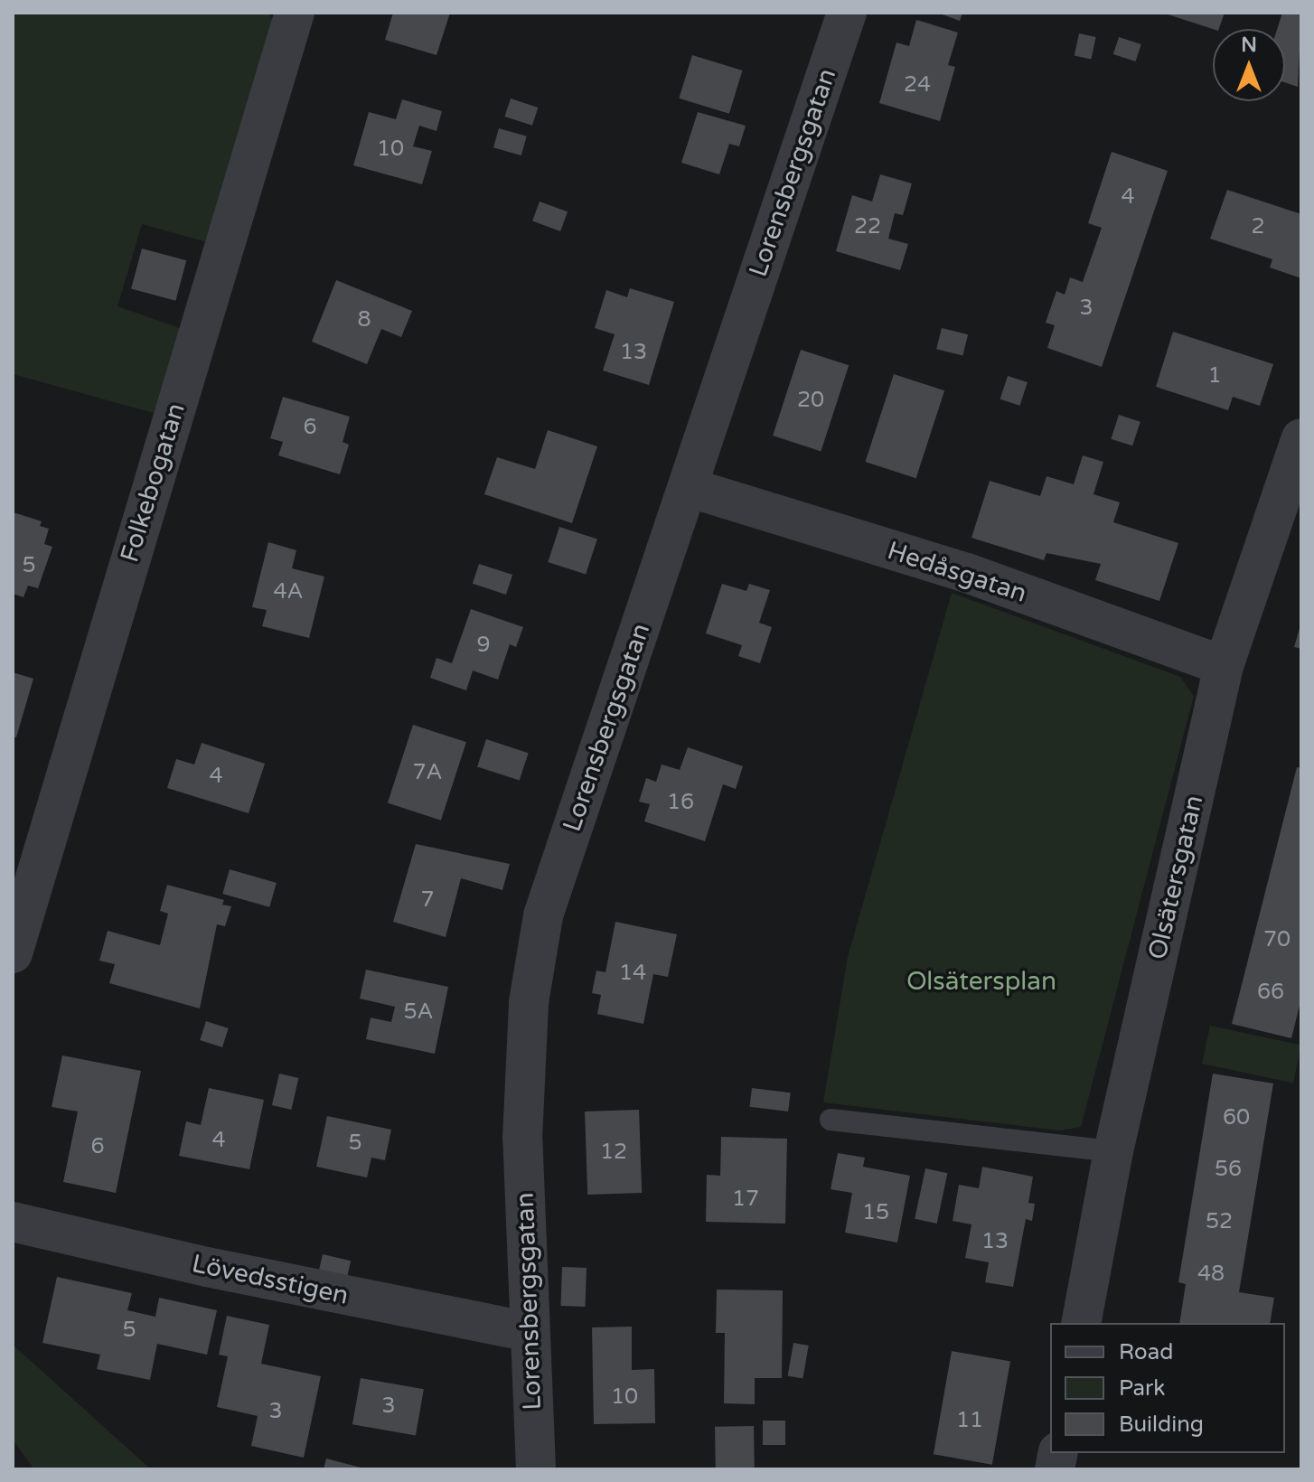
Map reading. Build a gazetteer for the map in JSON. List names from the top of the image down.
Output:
{
  "streets": {
    "street": [
      "Lorensbergsgatan",
      "Folkebogatan",
      "Hedåsgatan",
      "Olsätersgatan",
      "Lövedsstigen"
    ]
  },
  "crossings": [
    ["Lorensbergsgatan", "Hedåsgatan"],
    ["Lorensbergsgatan", "Lövedsstigen"],
    ["Hedåsgatan", "Olsätersgatan"]
  ],
  "parks": ["Olsätersplan"],
  "house_numbers": [
    "24",
    "10",
    "4",
    "22",
    "2",
    "3",
    "8",
    "13",
    "1",
    "20",
    "6",
    "5",
    "4A",
    "9",
    "7A",
    "4",
    "16",
    "7",
    "70",
    "14",
    "66",
    "5A",
    "60",
    "4",
    "5",
    "6",
    "12",
    "56",
    "17",
    "15",
    "52",
    "13",
    "48",
    "5",
    "10",
    "3",
    "3",
    "11"
  ],
  "legend": ["Road", "Park", "Building"],
  "north": "top"
}
